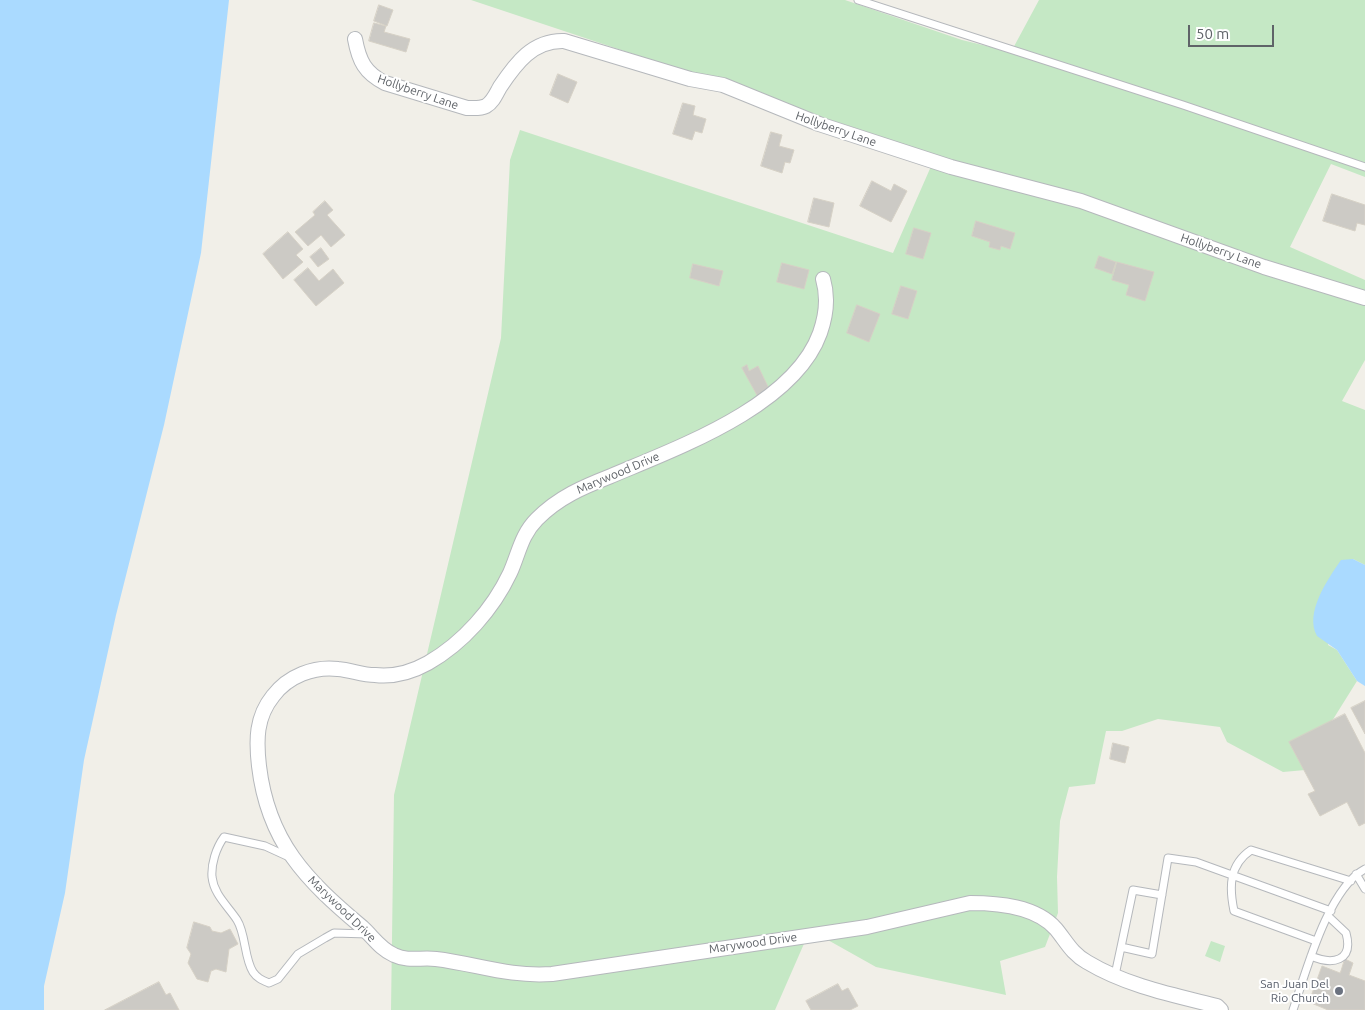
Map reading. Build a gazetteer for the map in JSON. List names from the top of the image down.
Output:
{
  "streets": {
    "street": ["Hollyberry Lane", "Marywood Drive"]
  },
  "places": ["San Juan Del Rio Church"],
  "scale_bar": "50 m"
}
